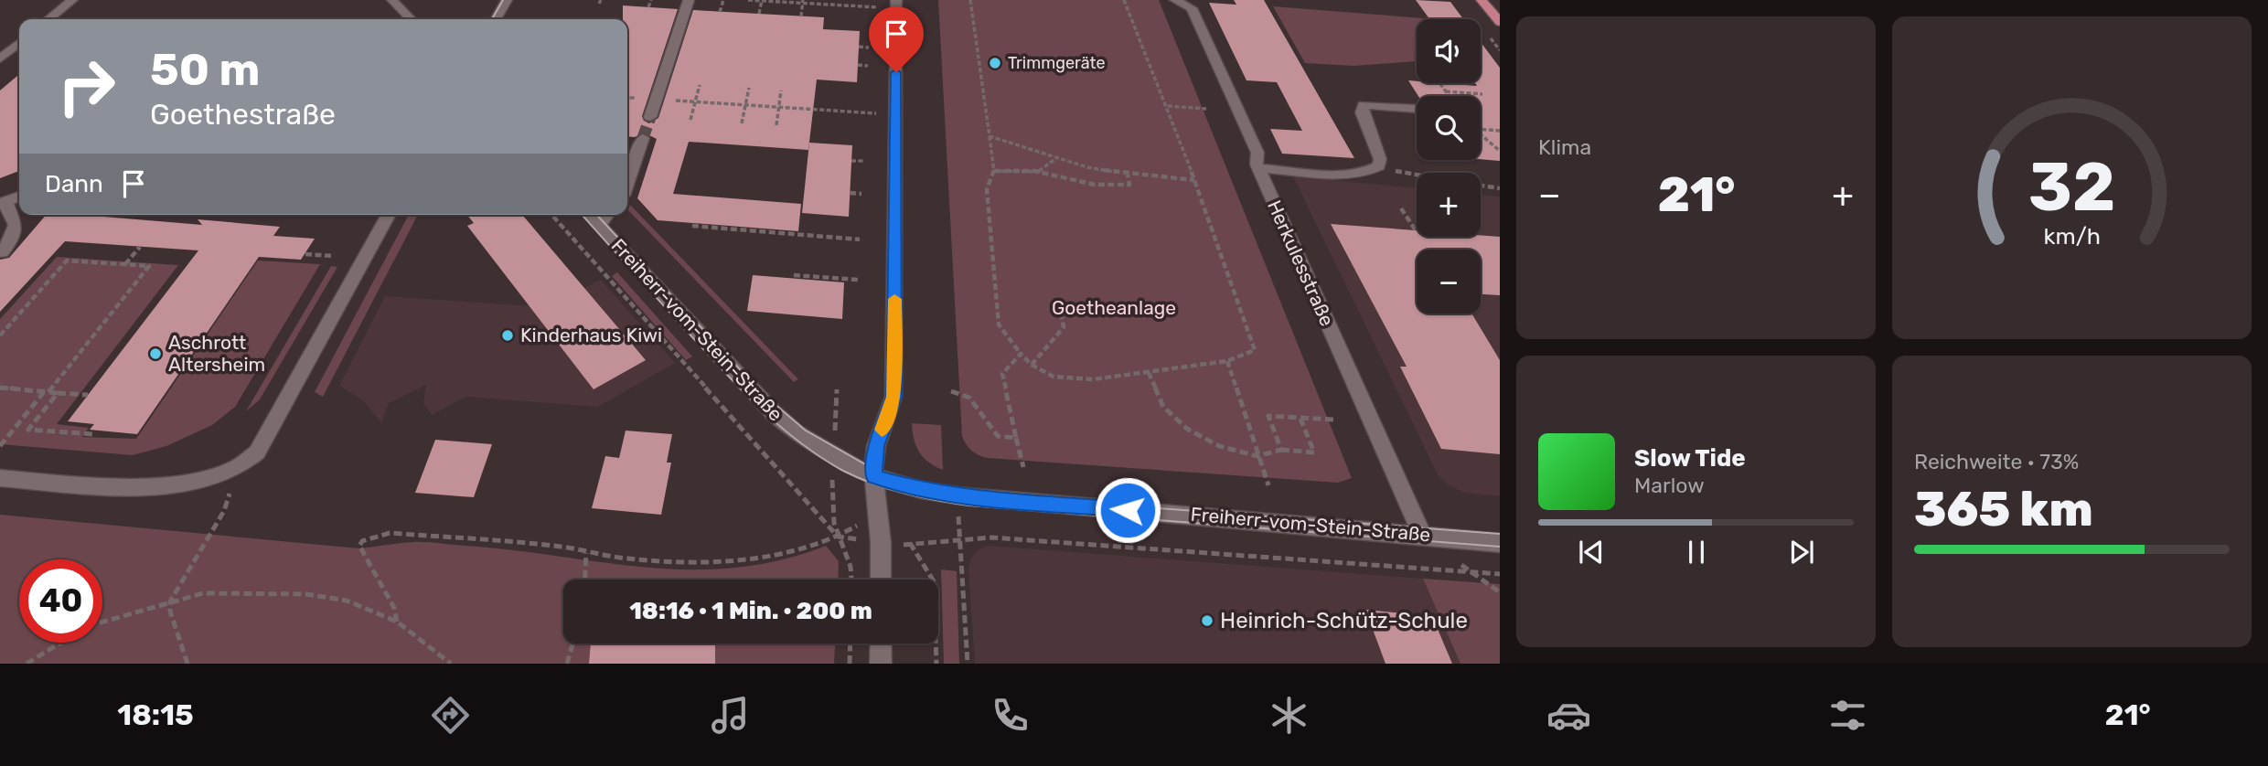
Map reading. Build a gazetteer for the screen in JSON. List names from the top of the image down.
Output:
{
  "streets": {
    "street": ["Herkulesstraße", "Freiherr-vom-Stein-Straße"]
  },
  "crossings": [
    ["Herkulesstraße", "Freiherr-vom-Stein-Straße"]
  ],
  "parks": ["Goetheanlage"],
  "places": [
    "Trimmgeräte",
    "Kinderhaus Kiwi",
    "Aschrott Altersheim",
    "Heinrich-Schütz-Schule"
  ],
  "page": {
    "tile": [
      "Klima",
      ["Reichweite · 73%", "365 km"]
    ],
    "map_buttons": ["+", "−"],
    "turn": ["50 m", "Goethestraße"],
    "then": "Dann",
    "heat": ["−", "21°", "+"],
    "song": ["Slow Tide", "Marlow"],
    "limit": "40",
    "trip": "18:16 · 1 Min. · 200 m",
    "tabs": ["18:15", "21°"],
    "gauge": ["32", "km/h"]
  }
}
